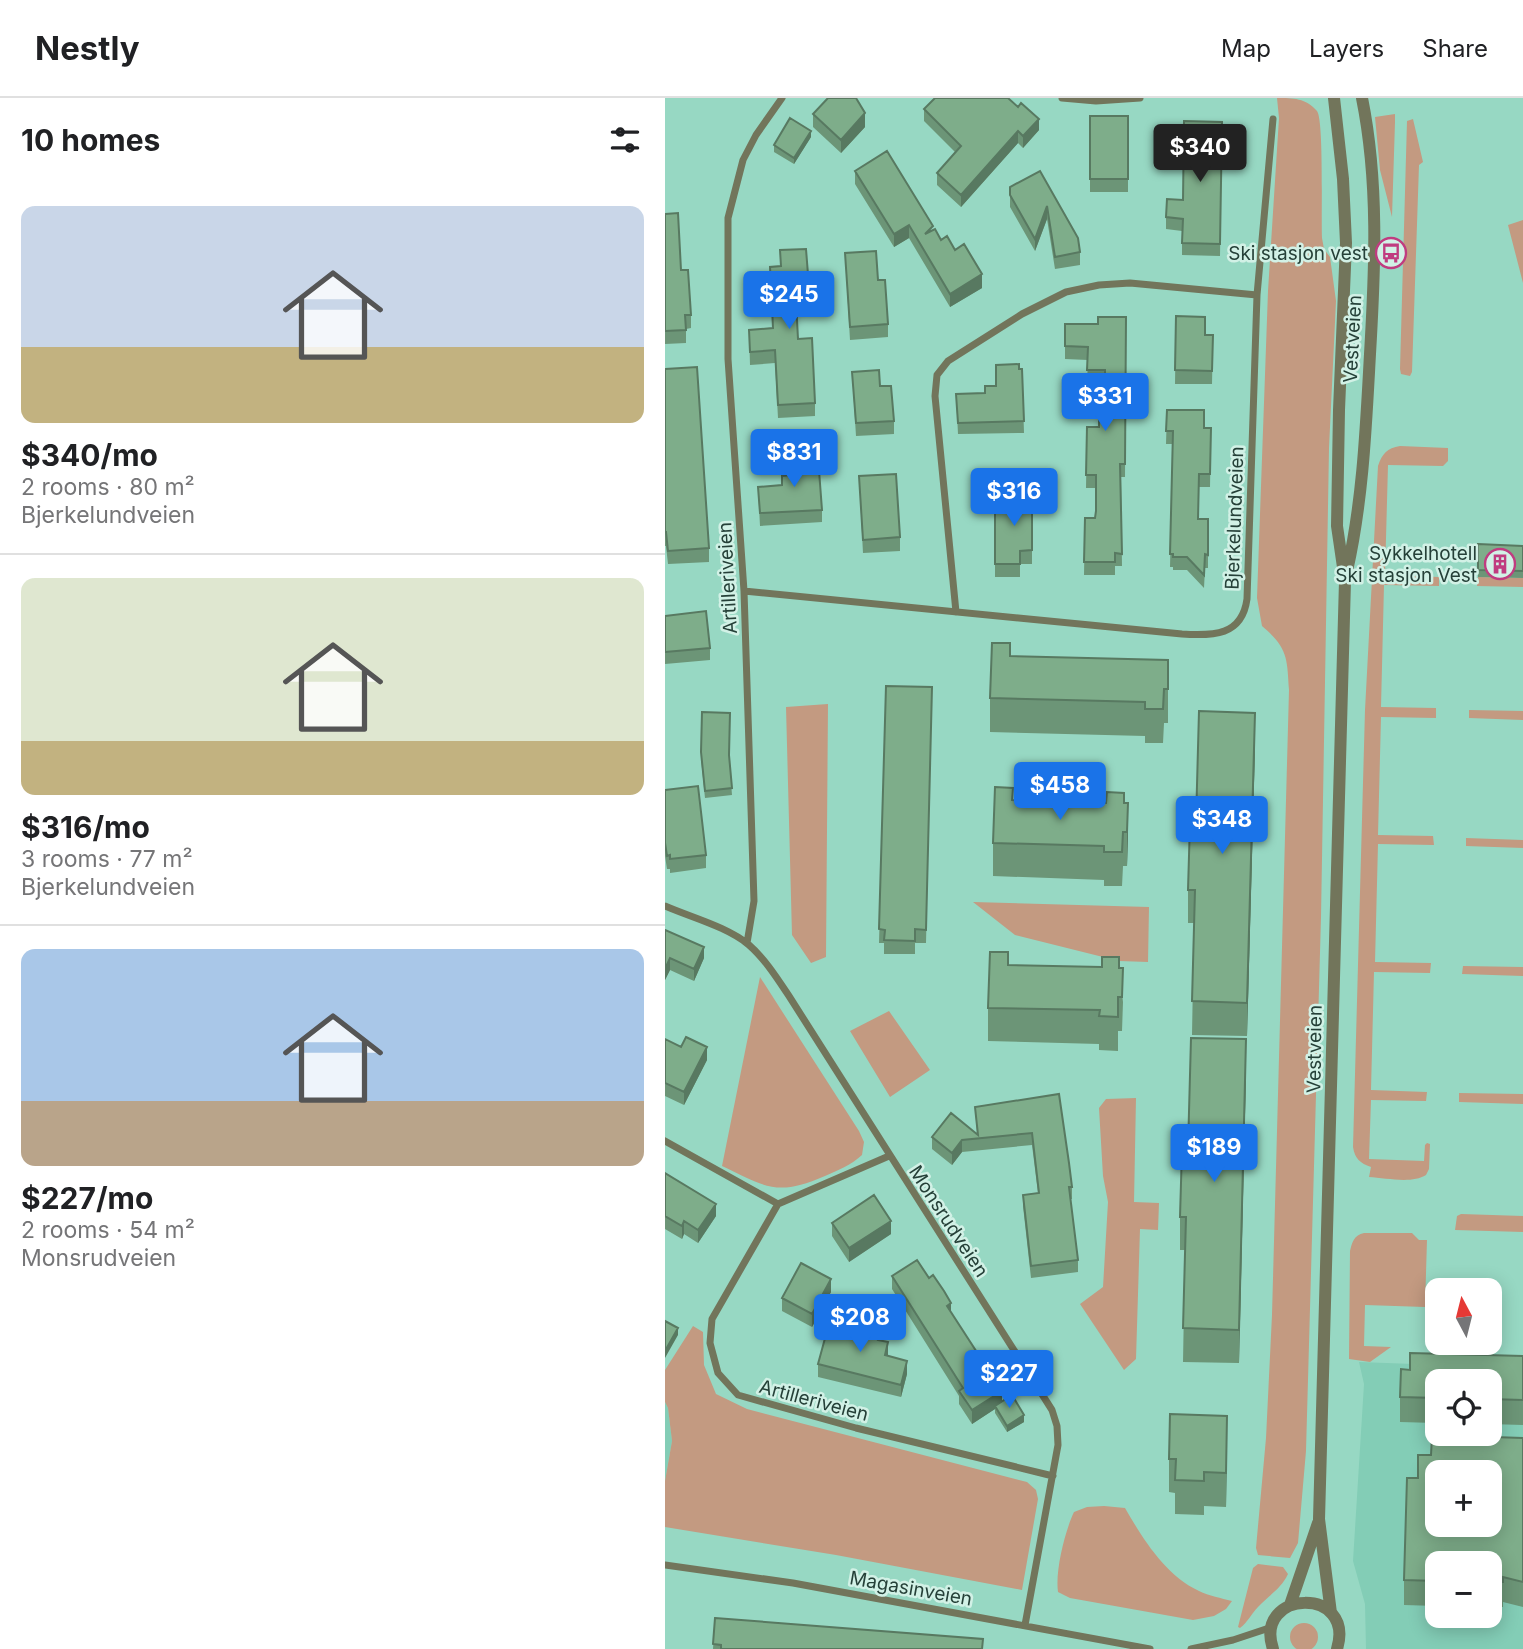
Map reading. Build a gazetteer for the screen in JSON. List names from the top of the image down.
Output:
{
  "streets": {
    "street": [
      "Vestveien",
      "Bjerkelundveien",
      "Artilleriveien",
      "Monsrudveien",
      "Magasinveien"
    ]
  },
  "crossings": [
    ["Bjerkelundveien", "Artilleriveien"],
    ["Artilleriveien", "Monsrudveien"],
    ["Monsrudveien", "Magasinveien"]
  ],
  "places": {
    "bus stop": ["Ski stasjon vest"],
    "building": ["Sykkelhotell Ski stasjon Vest"]
  },
  "north": "top",
  "page": {
    "header": "Nestly",
    "nav": ["Map", "Layers", "Share"],
    "heading": "10 homes",
    "price": [
      "$340",
      "$245",
      "$331",
      "$831",
      "$316",
      "$458",
      "$348",
      "$189",
      "$208",
      "$227"
    ],
    "list": [
      {
        "name": "$340/mo",
        "note": "2 rooms · 80 m² · Bjerkelundveien"
      },
      {
        "name": "$316/mo",
        "note": "3 rooms · 77 m² · Bjerkelundveien"
      },
      {
        "name": "$227/mo",
        "note": "2 rooms · 54 m² · Monsrudveien"
      }
    ],
    "map_buttons": ["+", "−"]
  }
}
